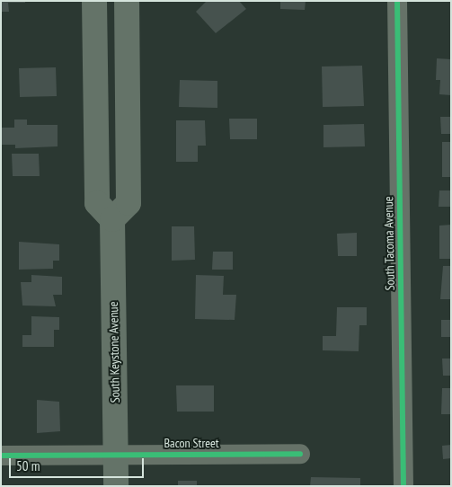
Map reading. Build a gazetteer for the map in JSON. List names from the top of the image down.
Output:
{
  "streets": {
    "main road": ["South Keystone Avenue"],
    "street": ["South Tacoma Avenue", "Bacon Street"]
  },
  "crossings": [
    ["South Keystone Avenue", "Bacon Street"]
  ],
  "scale_bar": "50 m"
}
